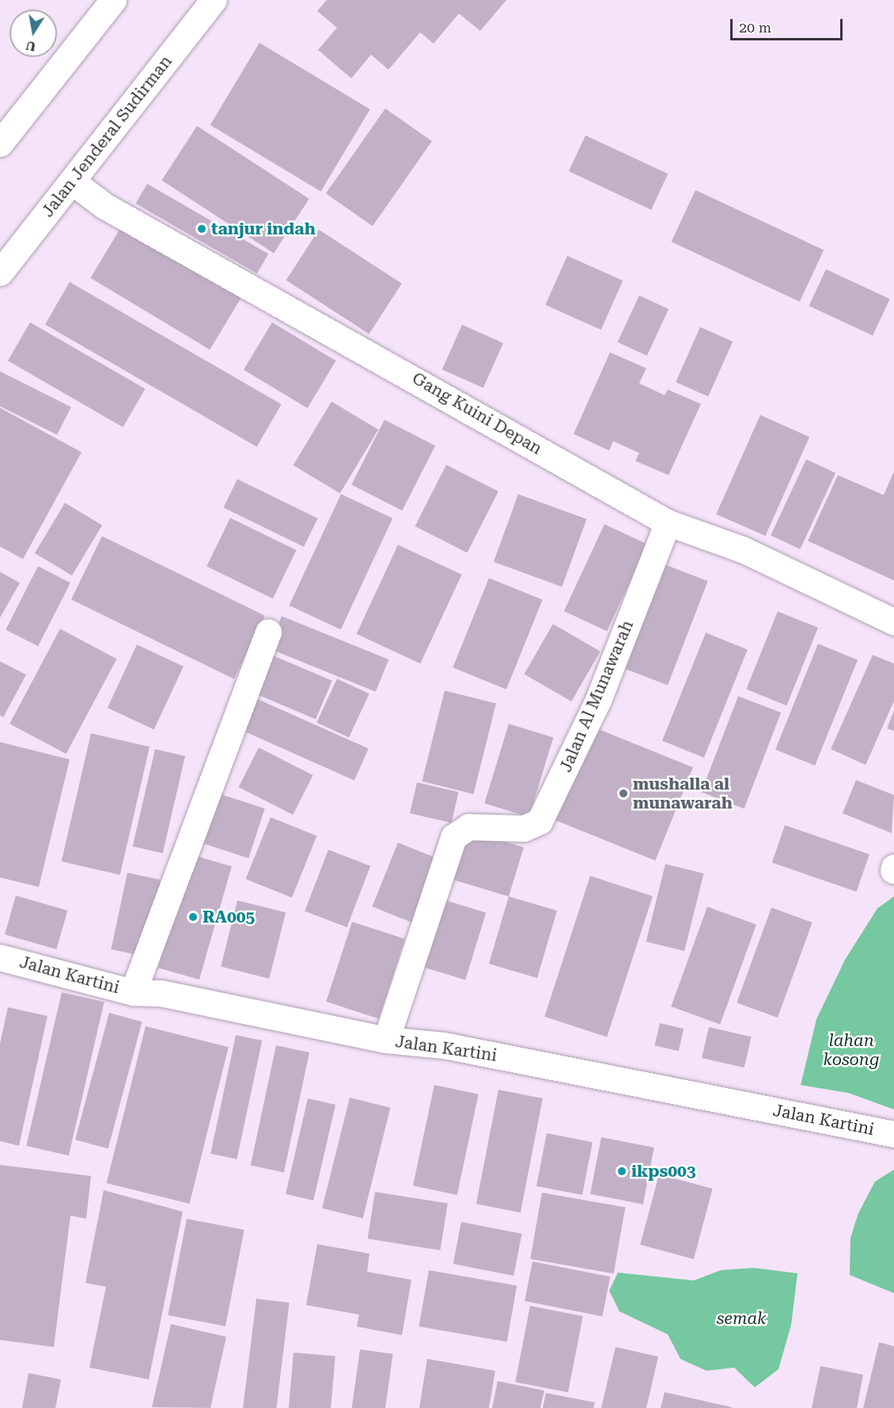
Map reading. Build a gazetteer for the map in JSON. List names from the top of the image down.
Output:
{
  "streets": {
    "street": [
      "Jalan Jenderal Sudirman",
      "Gang Kuini Depan",
      "Jalan Al Munawarah",
      "Jalan Kartini"
    ]
  },
  "crossings": [
    ["Jalan Jenderal Sudirman", "Gang Kuini Depan"],
    ["Gang Kuini Depan", "Jalan Al Munawarah"],
    ["Jalan Al Munawarah", "Jalan Kartini"]
  ],
  "parks": ["lahan kosong", "semak"],
  "places": [
    "tanjur indah",
    "mushalla al munawarah",
    "RA005",
    "ikps003"
  ],
  "scale_bar": "20 m",
  "north": "bottom"
}
